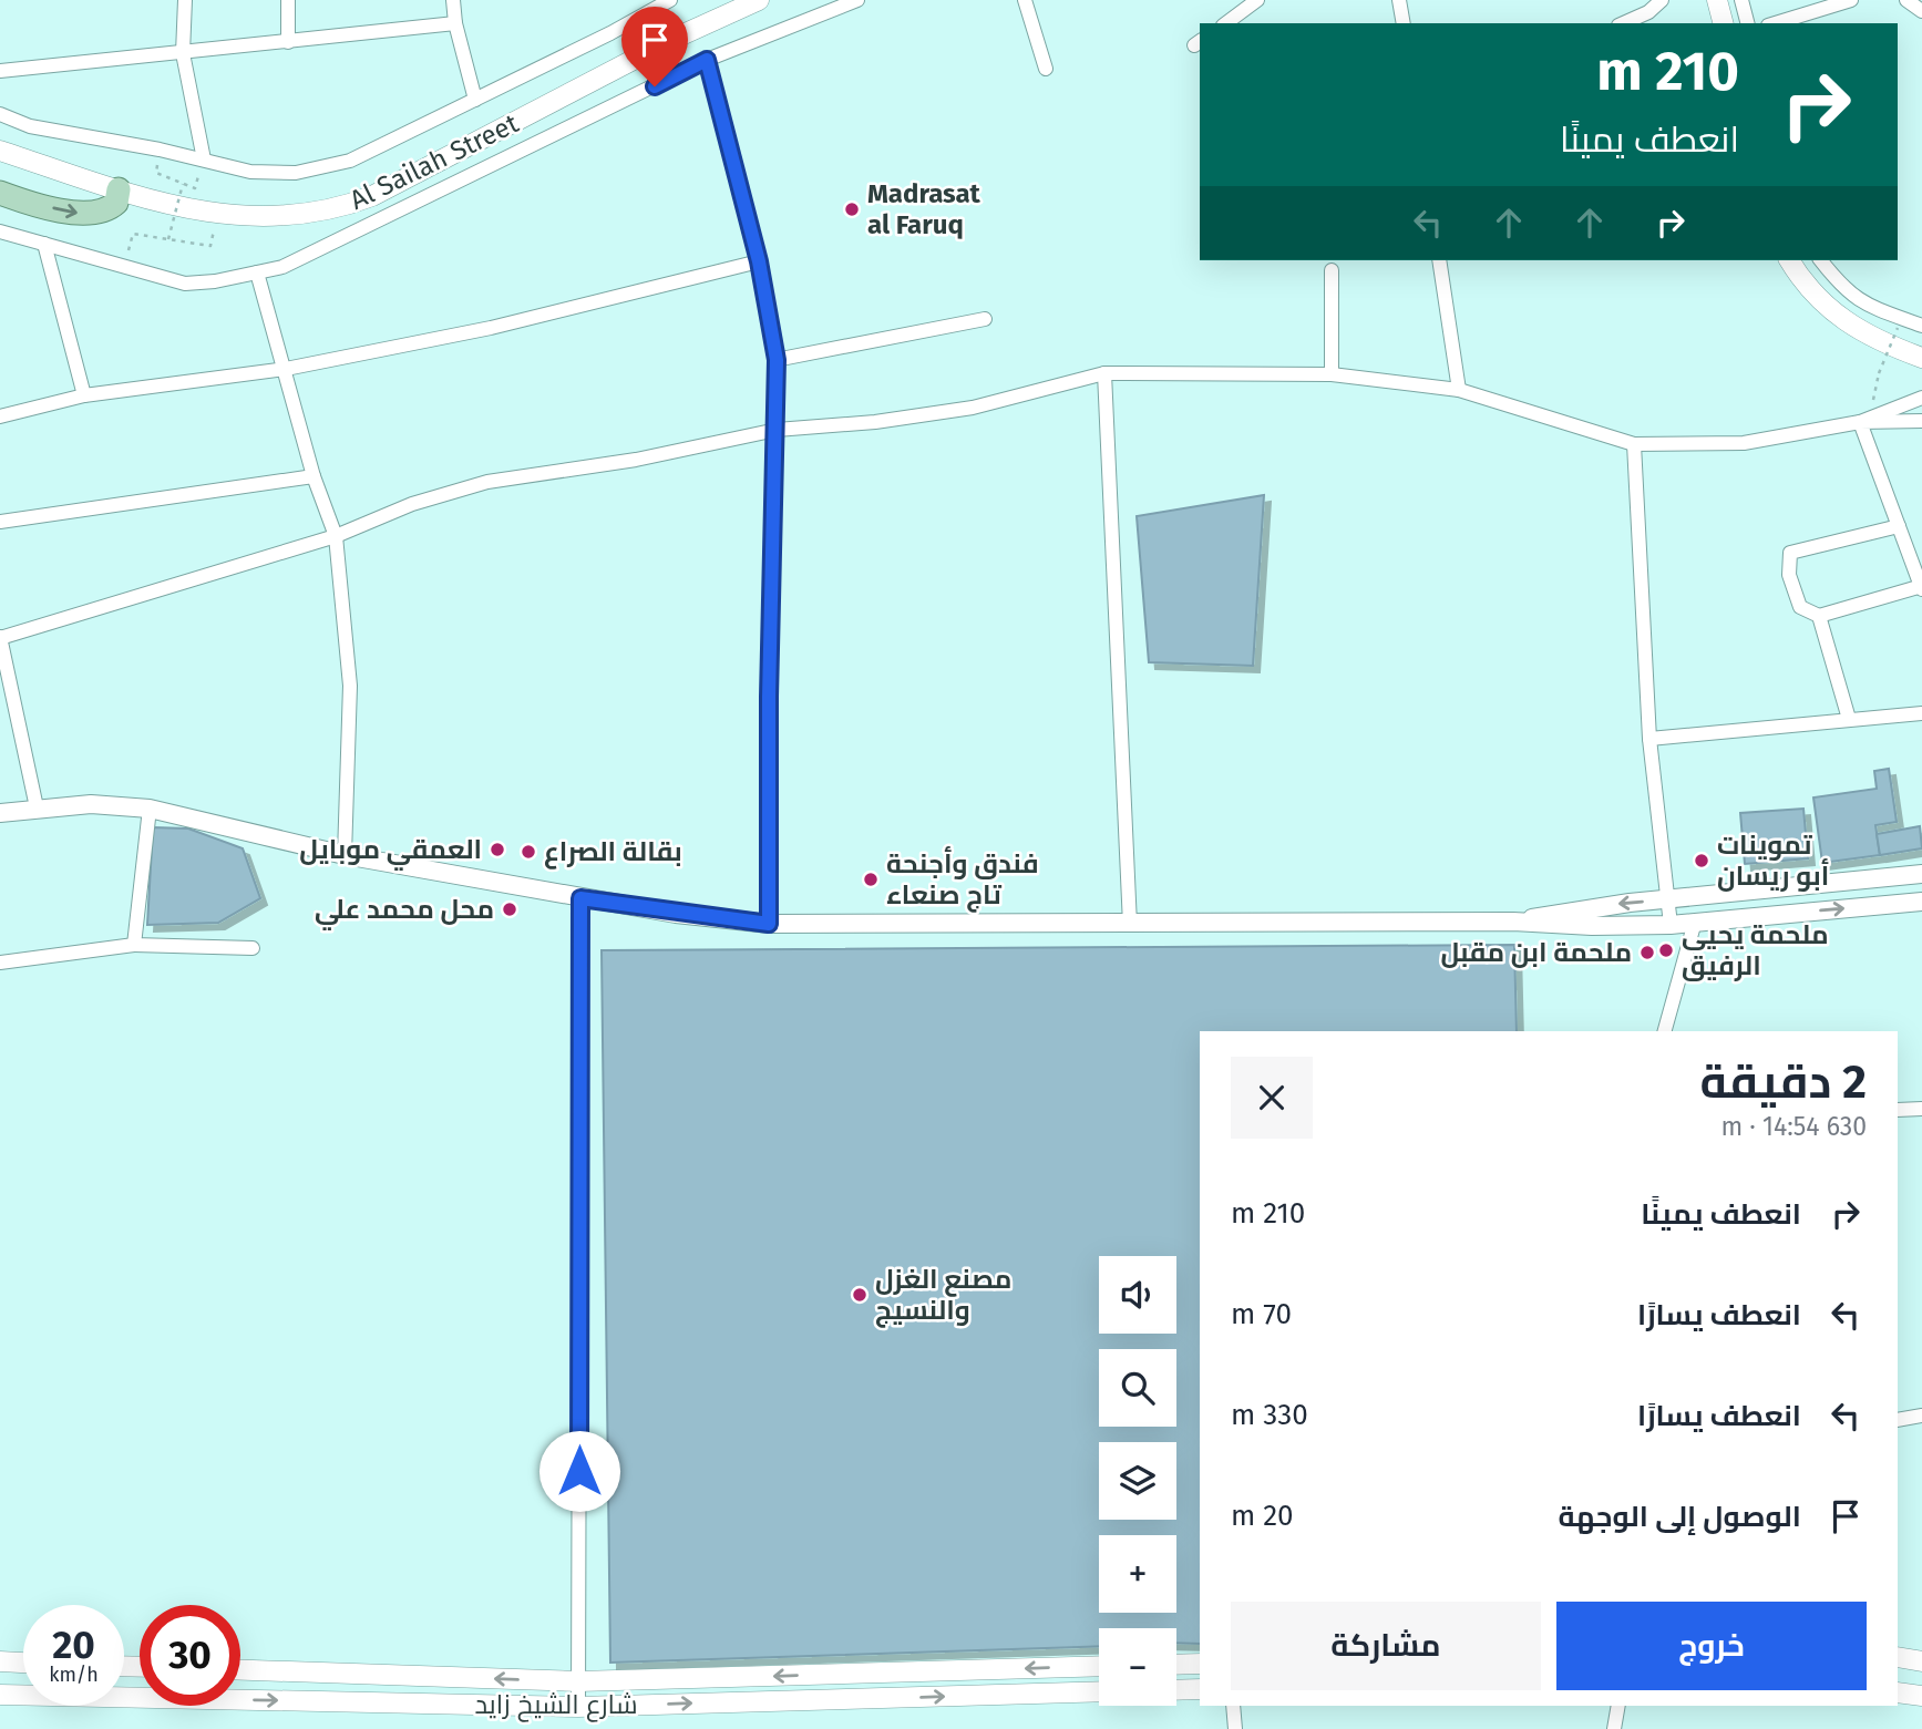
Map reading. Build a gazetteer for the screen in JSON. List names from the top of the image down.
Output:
{
  "streets": {
    "main road": ["Al Sailah Street", "شارع الشيخ زايد"]
  },
  "places": [
    "Madrasat al Faruq",
    "العمقي موبايل",
    "بقالة الصراع",
    "تموينات أبو ريسان",
    "فندق وأجنحة تاج صنعاء",
    "محل محمد علي",
    "ملحمة يحيى الرفيق",
    "ملحمة ابن مقبل",
    "مصنع الغزل والنسيج"
  ],
  "page": {
    "turn": ["210 m", "انعطف يمينًا"],
    "heading": ["2 دقيقة", "630 m · 14:54"],
    "list": [
      {
        "name": "انعطف يمينًا",
        "value": "210 m"
      },
      {
        "name": "انعطف يسارًا",
        "value": "70 m"
      },
      {
        "name": "انعطف يسارًا",
        "value": "330 m"
      },
      {
        "name": "الوصول إلى الوجهة",
        "value": "20 m"
      }
    ],
    "map_buttons": ["+", "−"],
    "buttons": ["خروج", "مشاركة"],
    "speed": "20 km/h",
    "limit": "30"
  }
}
